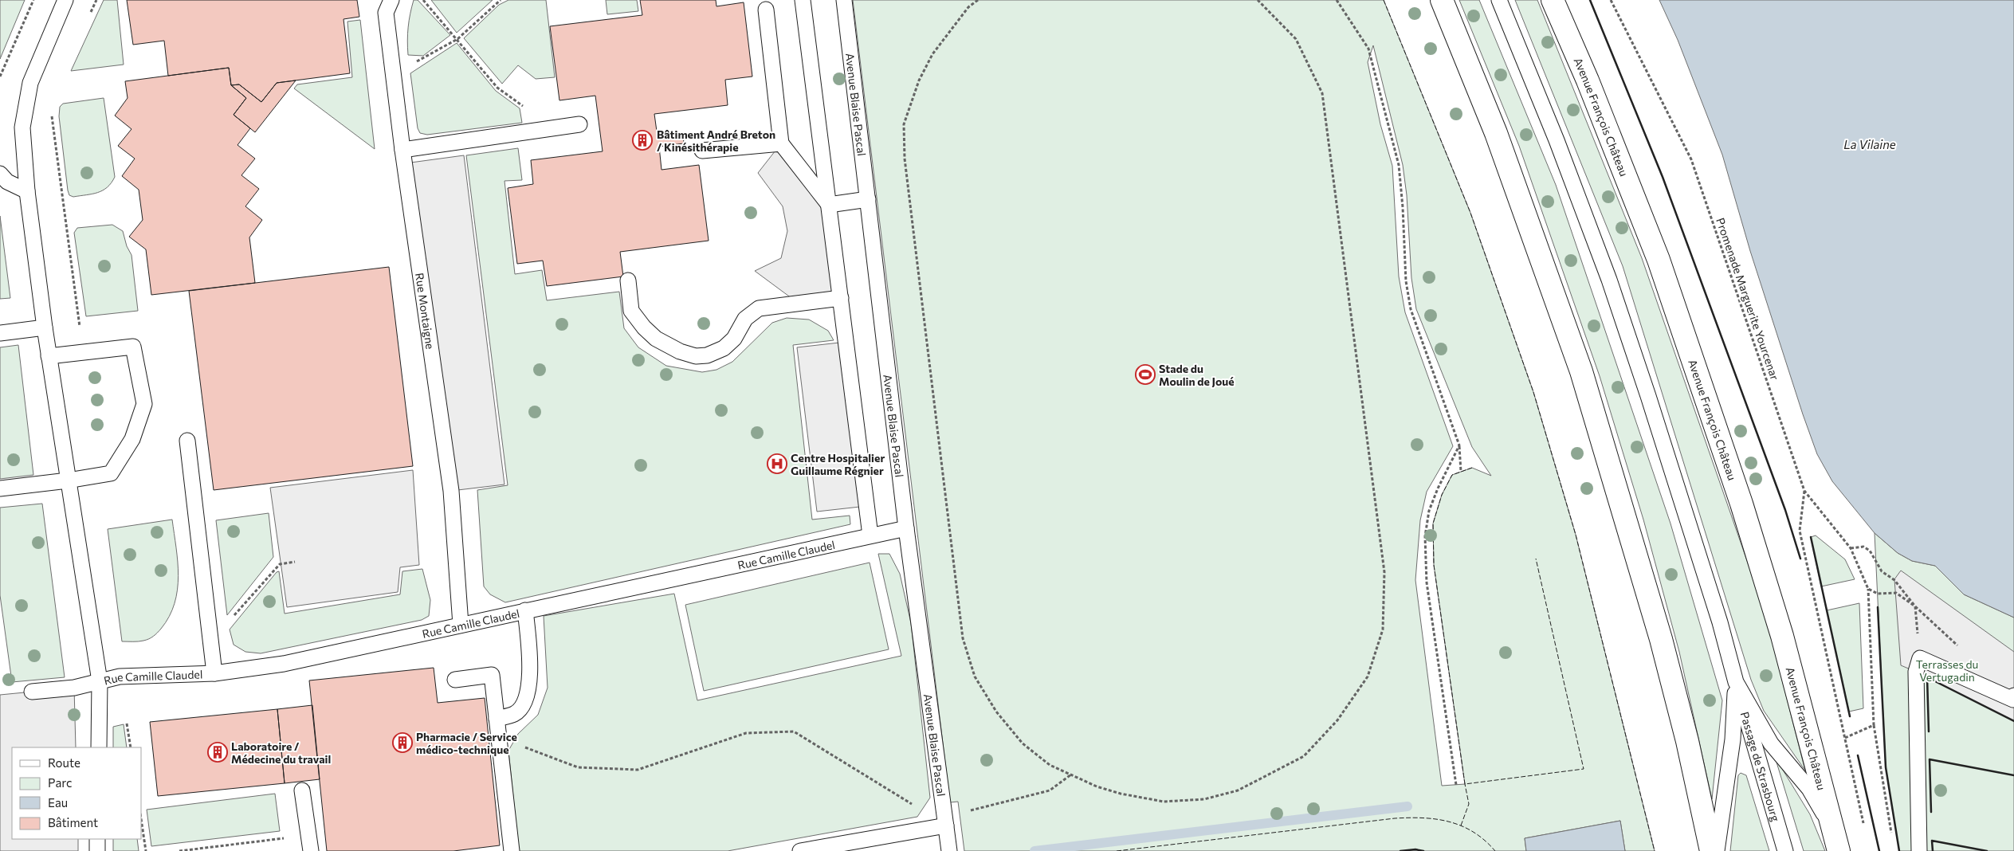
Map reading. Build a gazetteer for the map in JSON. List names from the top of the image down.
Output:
{
  "streets": {
    "main road": ["Avenue François Château"],
    "lane": [
      "Avenue Blaise Pascal",
      "Rue Montaigne",
      "Rue Camille Claudel",
      "Passage de Strasbourg"
    ],
    "path": ["Promenade Marguerite Yourcenar"]
  },
  "crossings": [
    ["Avenue Blaise Pascal", "Rue Camille Claudel"],
    ["Rue Montaigne", "Rue Camille Claudel"]
  ],
  "water": ["La Vilaine"],
  "parks": ["Terrasses du Vertugadin"],
  "places": {
    "building": ["Bâtiment André Breton / Kinésithérapie", "Pharmacie / Service médico-technique", "Laboratoire / Médecine du travail"],
    "sports": ["Stade du Moulin de Joué"],
    "hospital": ["Centre Hospitalier Guillaume Régnier"]
  },
  "legend": [
    "Route",
    "Parc",
    "Eau",
    "Bâtiment"
  ]
}
